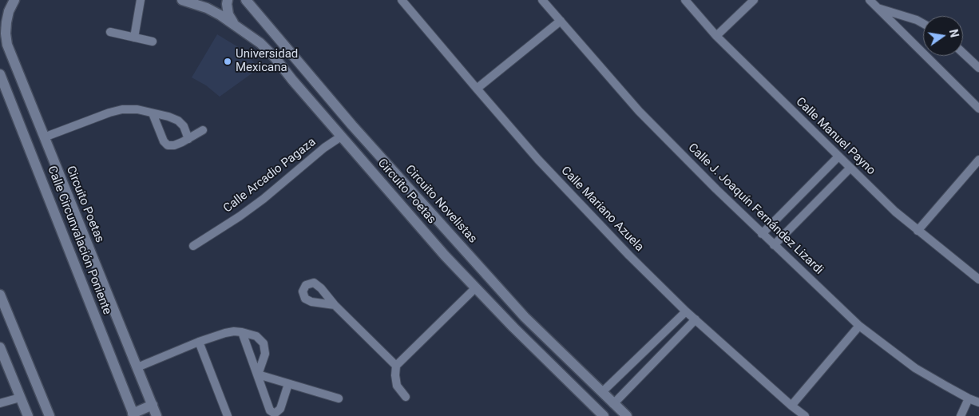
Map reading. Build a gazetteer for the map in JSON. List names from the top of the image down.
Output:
{
  "streets": {
    "main road": ["Circuito Poetas", "Circuito Novelistas", "Calle Circunvalación Poniente"],
    "street": [
      "Calle Manuel Payno",
      "Calle Arcadio Pagaza",
      "Calle Mariano Azuela",
      "Calle J. Joaquín Fernández Lizardi"
    ]
  },
  "crossings": [
    ["Calle Arcadio Pagaza", "Circuito Poetas"]
  ],
  "places": ["Universidad Mexicana"],
  "north": "right"
}
